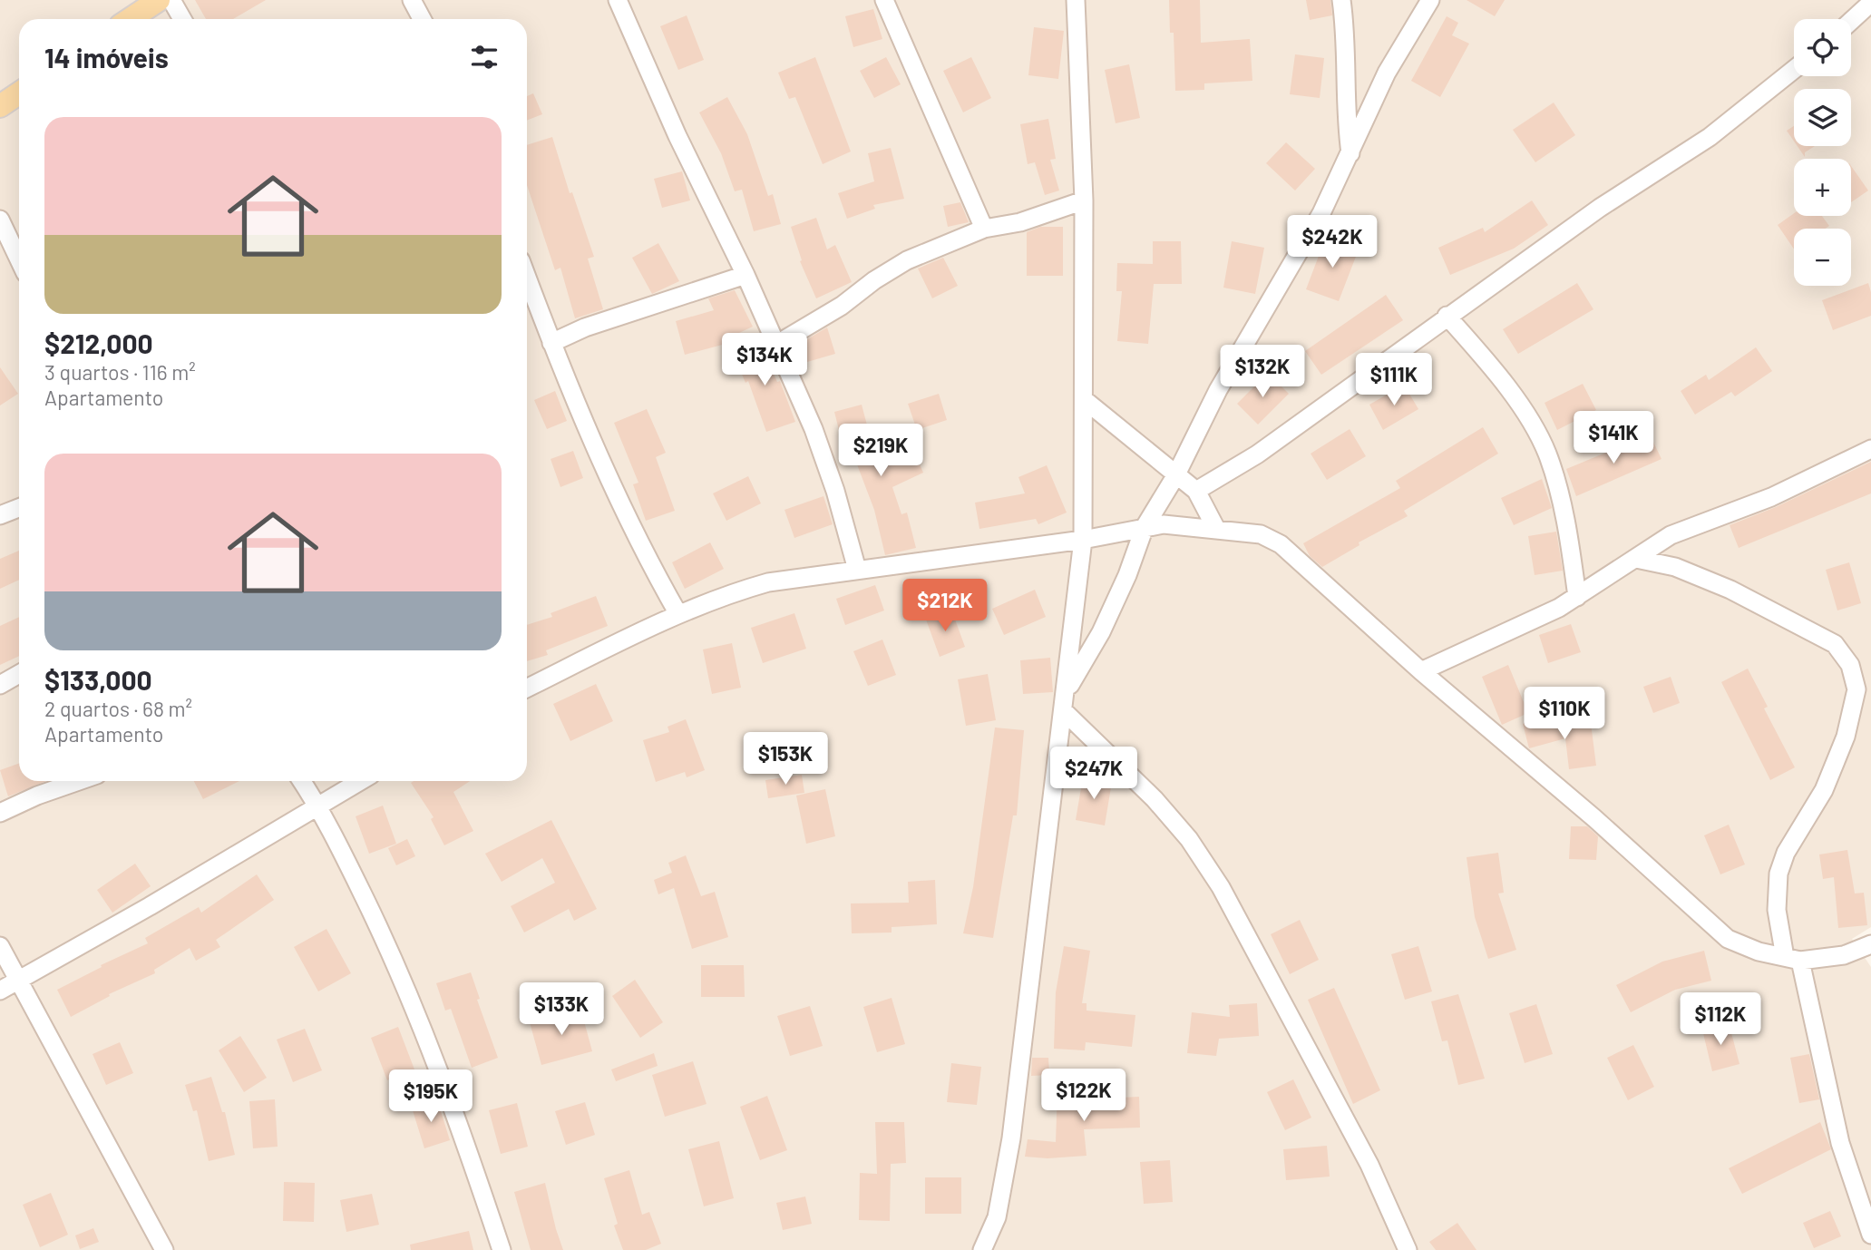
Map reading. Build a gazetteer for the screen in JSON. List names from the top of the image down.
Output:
{
  "page": {
    "map_buttons": ["+", "−"],
    "heading": "14 imóveis",
    "list": [
      {
        "name": "$212,000",
        "note": "3 quartos · 116 m² · Apartamento"
      },
      {
        "name": "$133,000",
        "note": "2 quartos · 68 m² · Apartamento"
      }
    ],
    "price": [
      "$242K",
      "$134K",
      "$132K",
      "$111K",
      "$141K",
      "$219K",
      "$212K",
      "$110K",
      "$153K",
      "$247K",
      "$133K",
      "$112K",
      "$122K",
      "$195K"
    ]
  }
}
